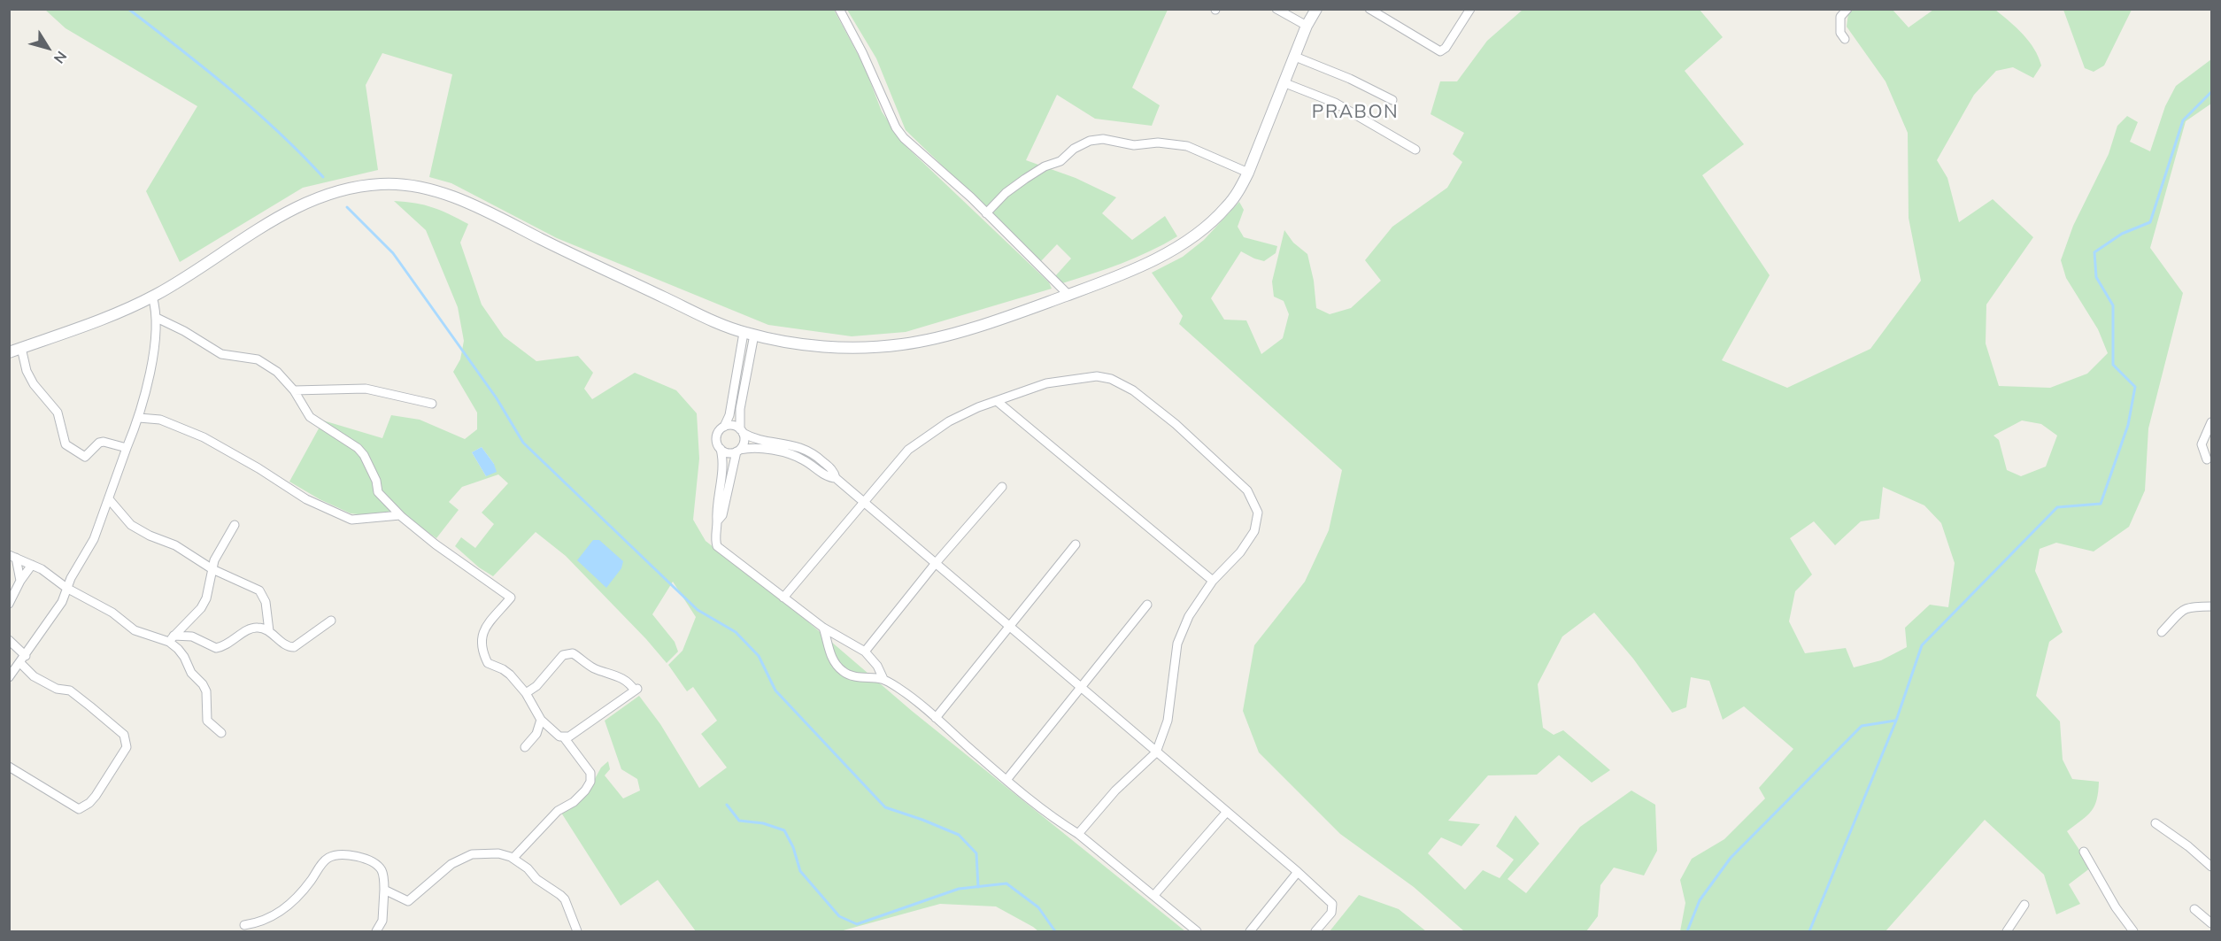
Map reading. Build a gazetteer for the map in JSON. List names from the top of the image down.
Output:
{
  "districts": ["PRABON"],
  "north": "bottom right"
}
